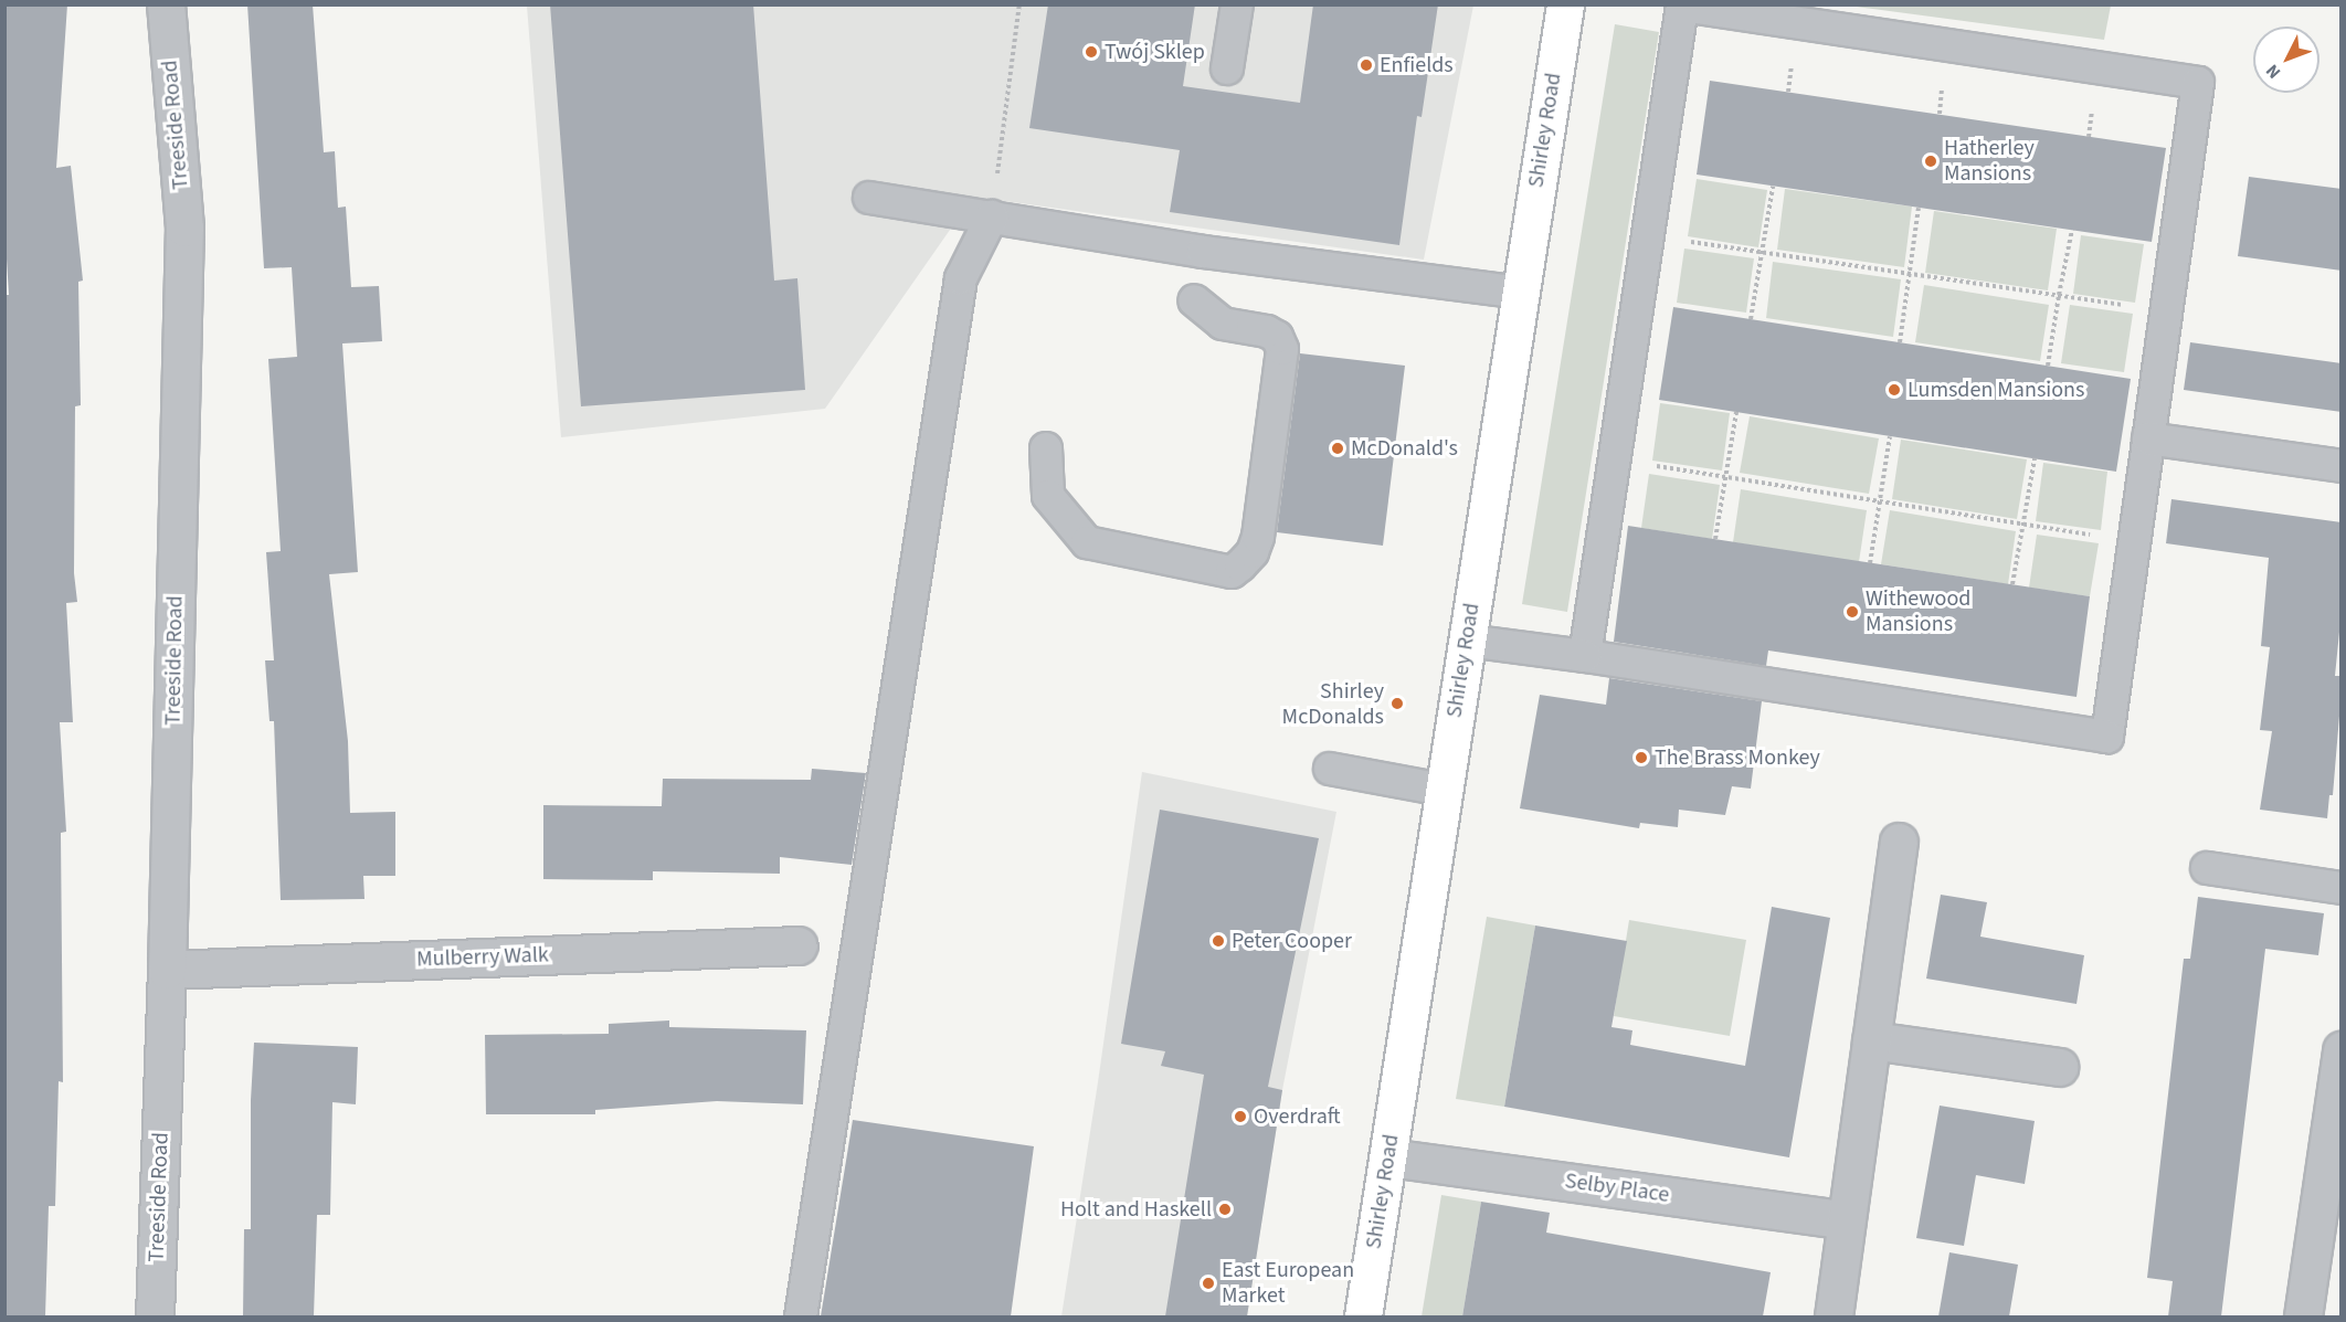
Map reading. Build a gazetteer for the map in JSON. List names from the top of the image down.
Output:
{
  "streets": {
    "main road": ["Shirley Road"],
    "street": ["Treeside Road", "Mulberry Walk", "Selby Place"]
  },
  "crossings": [
    ["Treeside Road", "Mulberry Walk"],
    ["Shirley Road", "Selby Place"]
  ],
  "places": [
    "Twój Sklep",
    "Enfields",
    "Hatherley Mansions",
    "Lumsden Mansions",
    "McDonald's",
    "Withewood Mansions",
    "Shirley McDonalds",
    "The Brass Monkey",
    "Peter Cooper",
    "Overdraft",
    "Holt and Haskell",
    "East European Market"
  ],
  "north": "bottom left"
}
